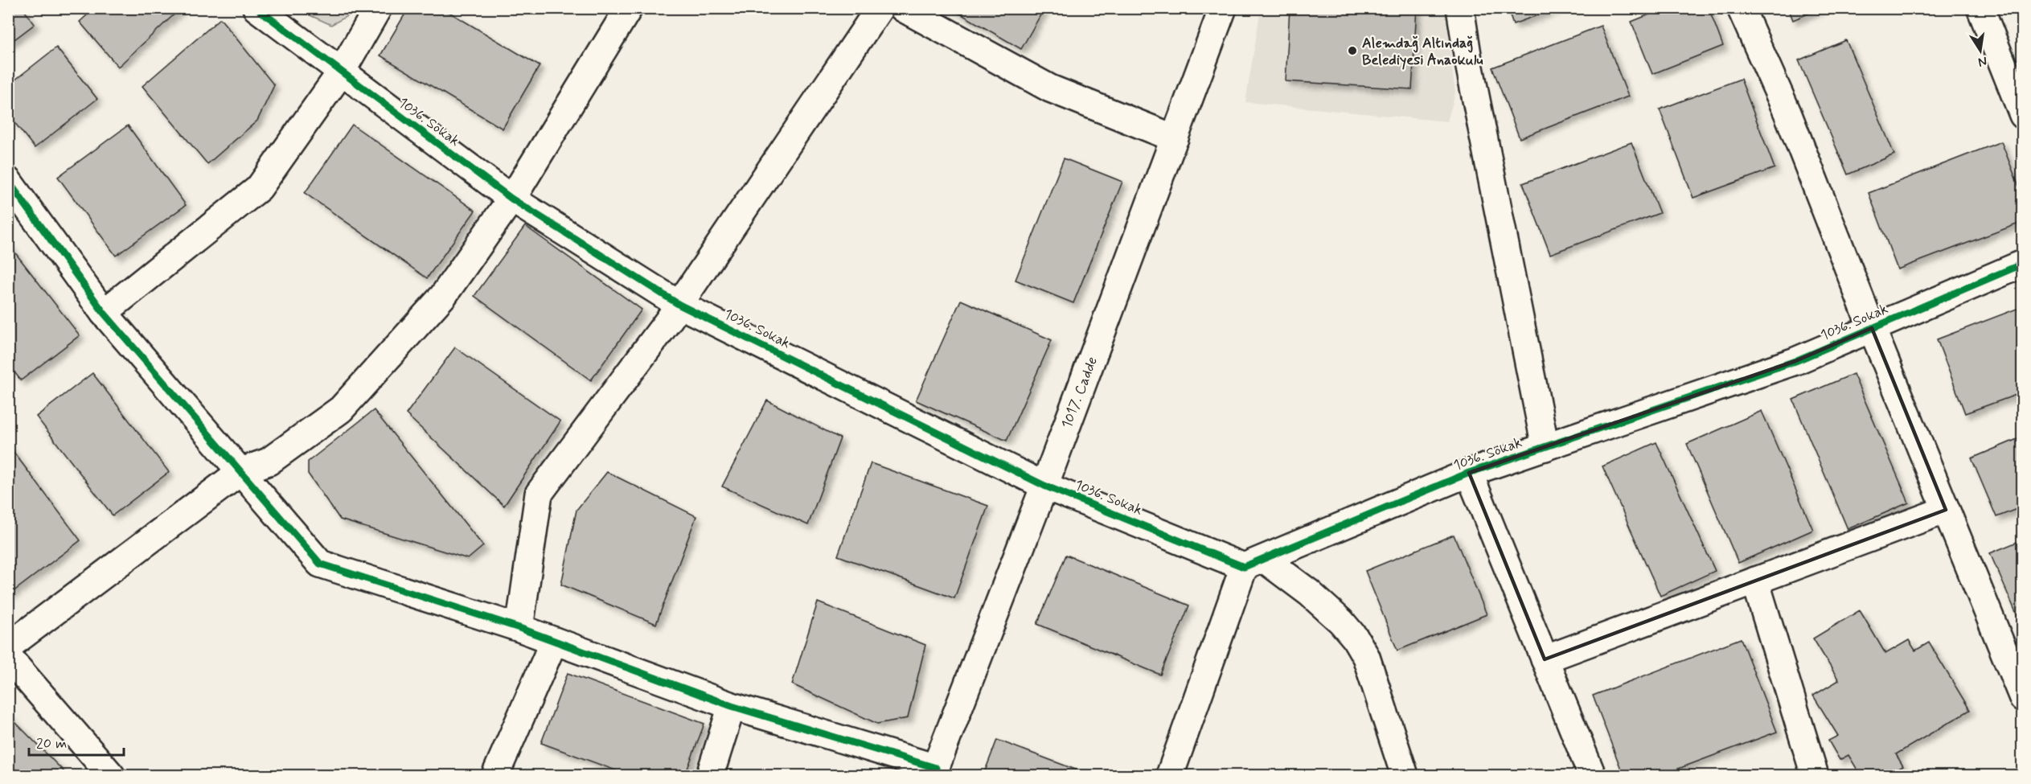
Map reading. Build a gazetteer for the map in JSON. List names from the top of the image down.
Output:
{
  "streets": {
    "street": ["1036. Sokak", "1017. Cadde"]
  },
  "crossings": [
    ["1036. Sokak", "1017. Cadde"]
  ],
  "places": ["Alemdağ Altındağ Belediyesi Anaokulu"],
  "scale_bar": "20 m",
  "north": "bottom"
}
